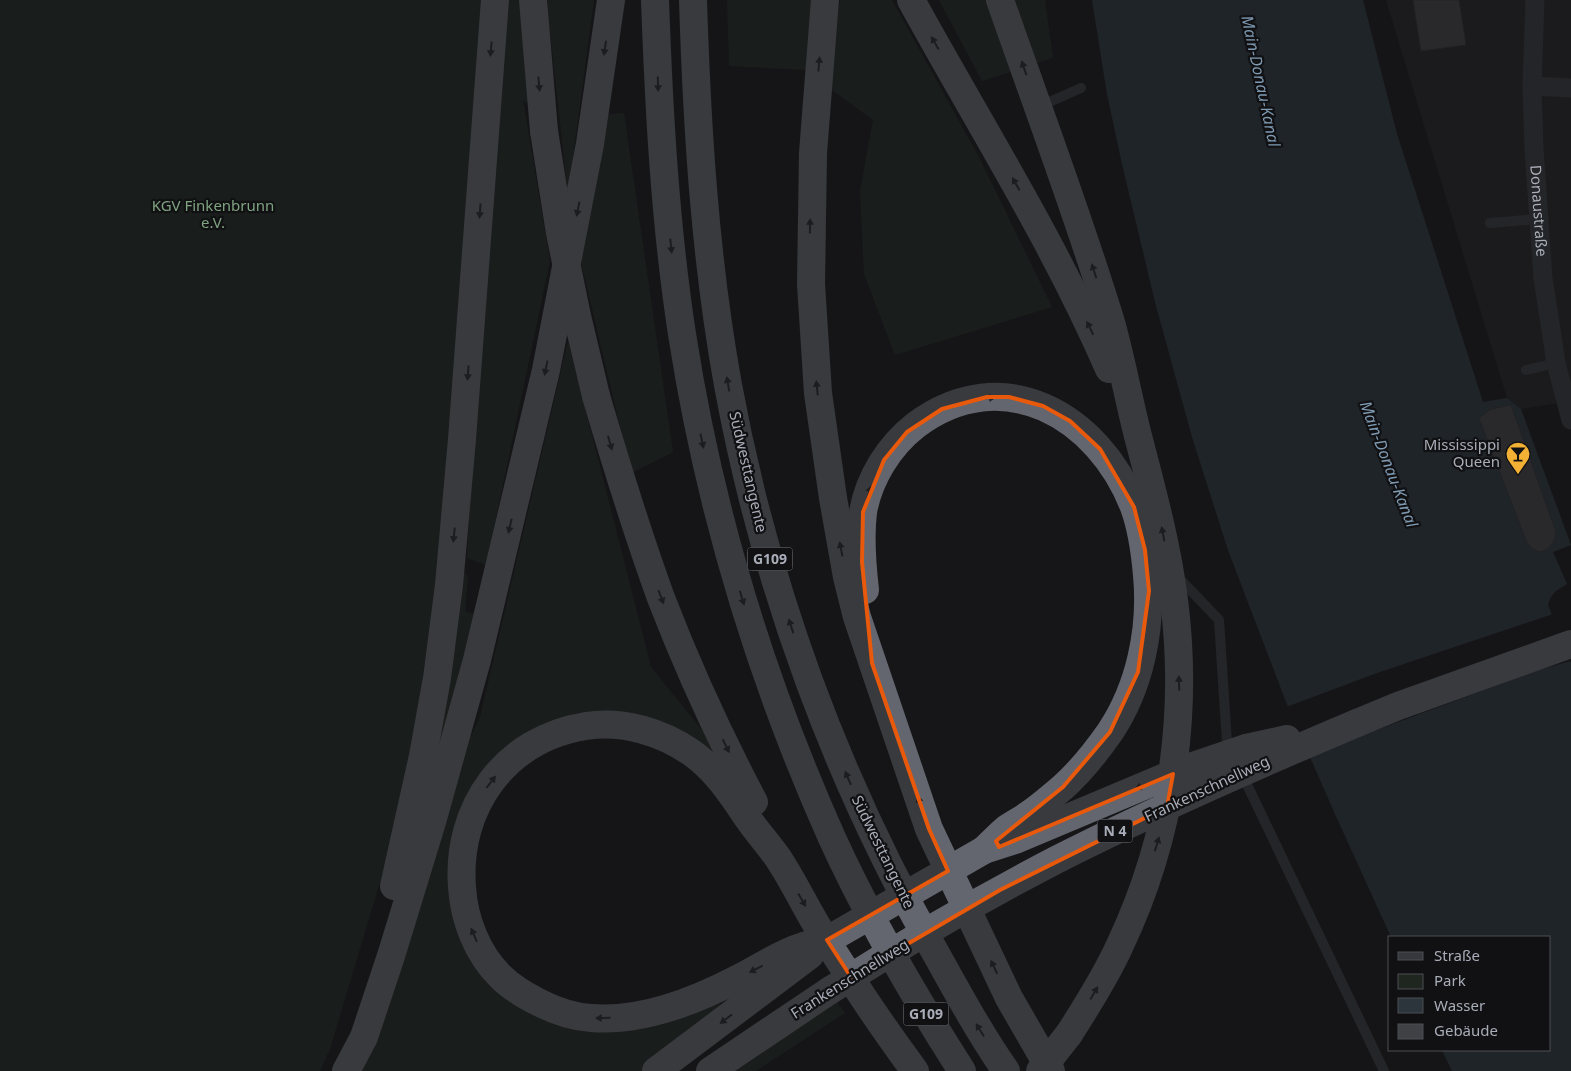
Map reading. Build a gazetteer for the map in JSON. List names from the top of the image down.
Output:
{
  "streets": {
    "highway": [
      "Südwesttangente",
      "G109",
      "Frankenschnellweg",
      "N 4"
    ],
    "street": ["Donaustraße"]
  },
  "water": ["Main-Donau-Kanal"],
  "parks": ["KGV Finkenbrunn e.V."],
  "places": {
    "bar": ["Mississippi Queen"]
  },
  "legend": [
    "Straße",
    "Park",
    "Wasser",
    "Gebäude"
  ]
}
